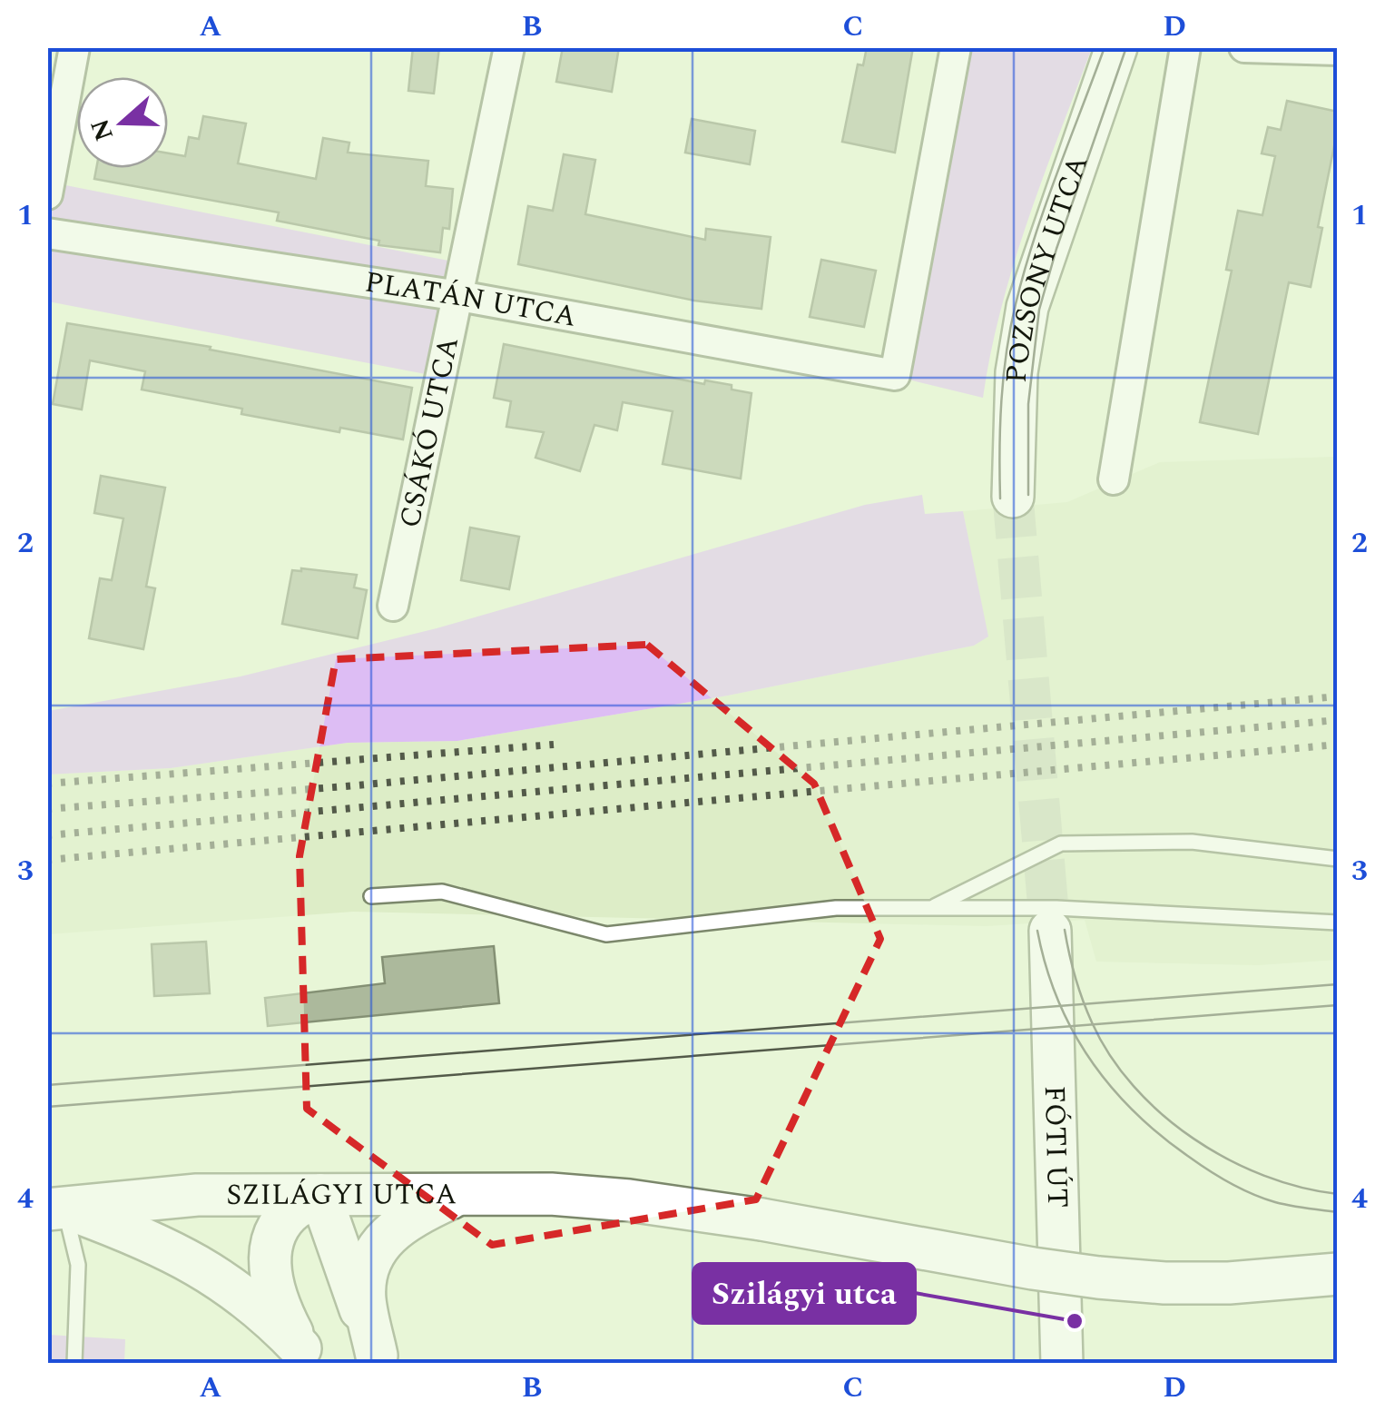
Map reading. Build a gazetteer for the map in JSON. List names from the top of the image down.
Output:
{
  "streets": {
    "street": [
      "POZSONY UTCA",
      "PLATÁN UTCA",
      "CSÁKÓ UTCA",
      "FÓTI ÚT",
      "SZILÁGYI UTCA"
    ]
  },
  "crossings": [
    ["PLATÁN UTCA", "CSÁKÓ UTCA"]
  ],
  "places": ["Szilágyi utca"],
  "north": "left",
  "grid": {
    "columns": [
      "A",
      "B",
      "C",
      "D"
    ],
    "rows": [
      "1",
      "2",
      "3",
      "4"
    ]
  }
}
